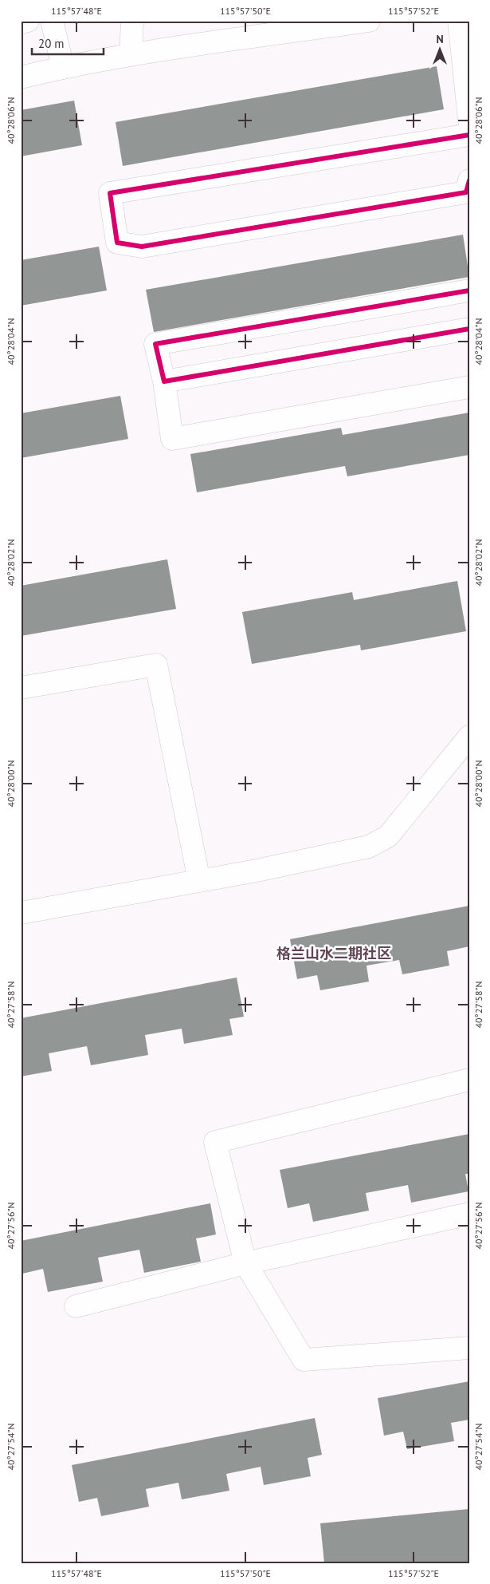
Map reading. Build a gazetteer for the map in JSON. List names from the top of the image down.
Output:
{
  "districts": ["格兰山水二期社区"],
  "scale_bar": "20 m",
  "north": "top",
  "coordinates": [
    "115°57'48\"E",
    "115°57'50\"E",
    "115°57'52\"E",
    "40°28'06\"N",
    "40°28'04\"N",
    "40°28'02\"N",
    "40°28'00\"N",
    "40°27'58\"N",
    "40°27'56\"N",
    "40°27'54\"N"
  ]
}
